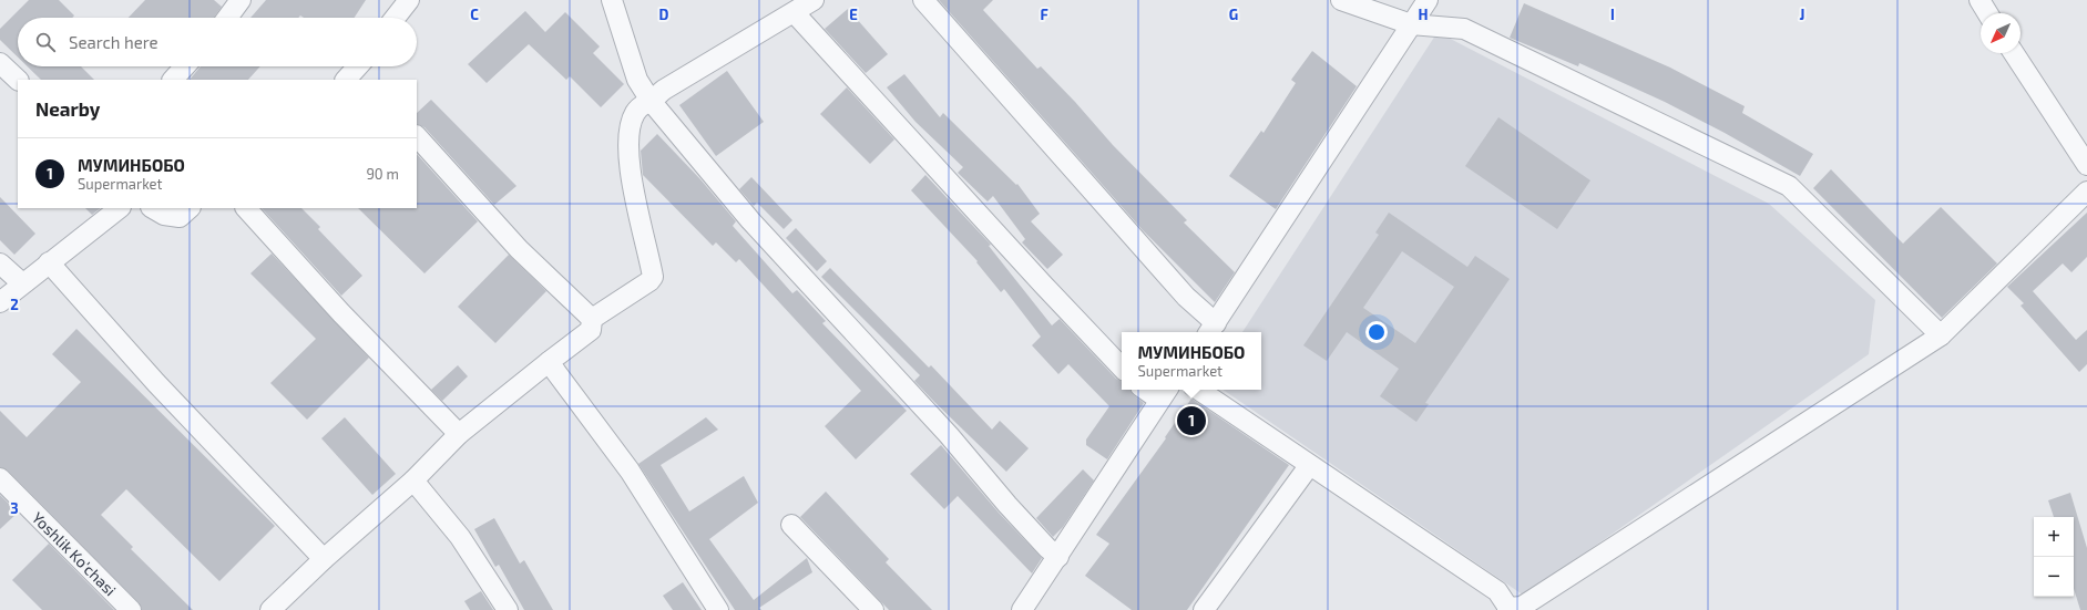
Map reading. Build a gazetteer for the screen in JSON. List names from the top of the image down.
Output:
{
  "streets": {
    "street": ["Yoshlik Ko'chasi"]
  },
  "north": "bottom left",
  "page": {
    "search": "Search here",
    "heading": "Nearby",
    "list": [
      {
        "mark": "1",
        "name": "МУМИНБОБО",
        "note": "Supermarket",
        "value": "90 m"
      }
    ],
    "popup": ["МУМИНБОБО", "Supermarket"],
    "pins": "1",
    "map_buttons": ["+", "−"]
  },
  "grid": {
    "columns": [
      "C",
      "D",
      "E",
      "F",
      "G",
      "H",
      "I",
      "J"
    ],
    "rows": ["2", "3"]
  }
}
